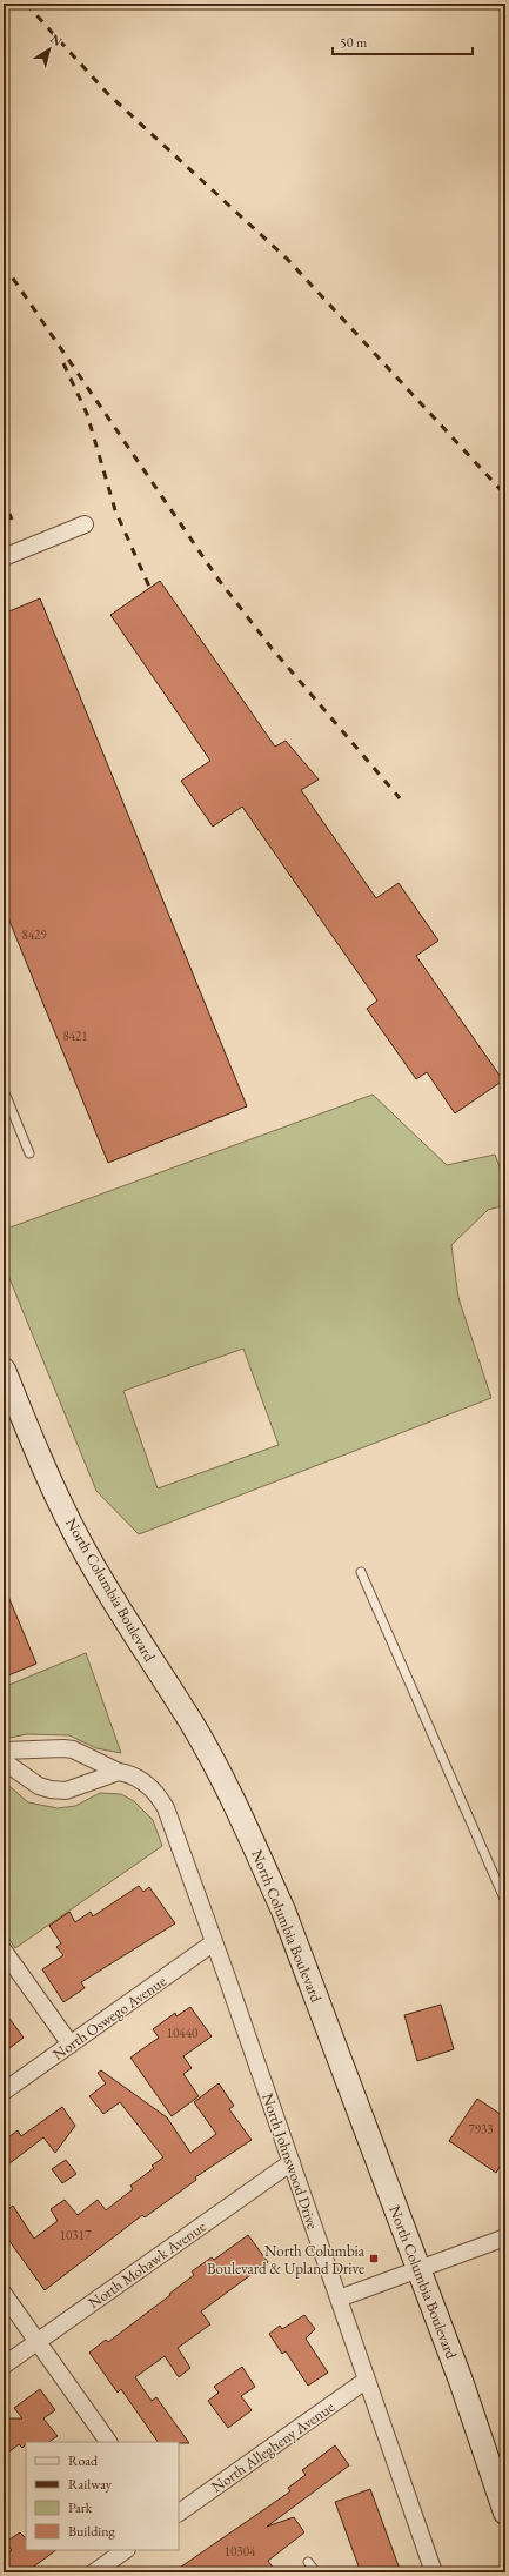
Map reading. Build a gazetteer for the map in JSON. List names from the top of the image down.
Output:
{
  "streets": {
    "main road": ["North Columbia Boulevard"],
    "street": [
      "North Oswego Avenue",
      "North Johnswood Drive",
      "North Mohawk Avenue",
      "North Allegheny Avenue"
    ]
  },
  "crossings": [
    ["North Oswego Avenue", "North Johnswood Drive"],
    ["North Johnswood Drive", "North Mohawk Avenue"],
    ["North Johnswood Drive", "North Allegheny Avenue"]
  ],
  "places": {
    "transit": ["North Columbia Boulevard & Upland Drive"]
  },
  "house_numbers": [
    "8429",
    "8421",
    "10440",
    "7933",
    "10317",
    "10304"
  ],
  "legend": [
    "Road",
    "Railway",
    "Park",
    "Building"
  ],
  "scale_bar": "50 m",
  "north": "top right"
}
